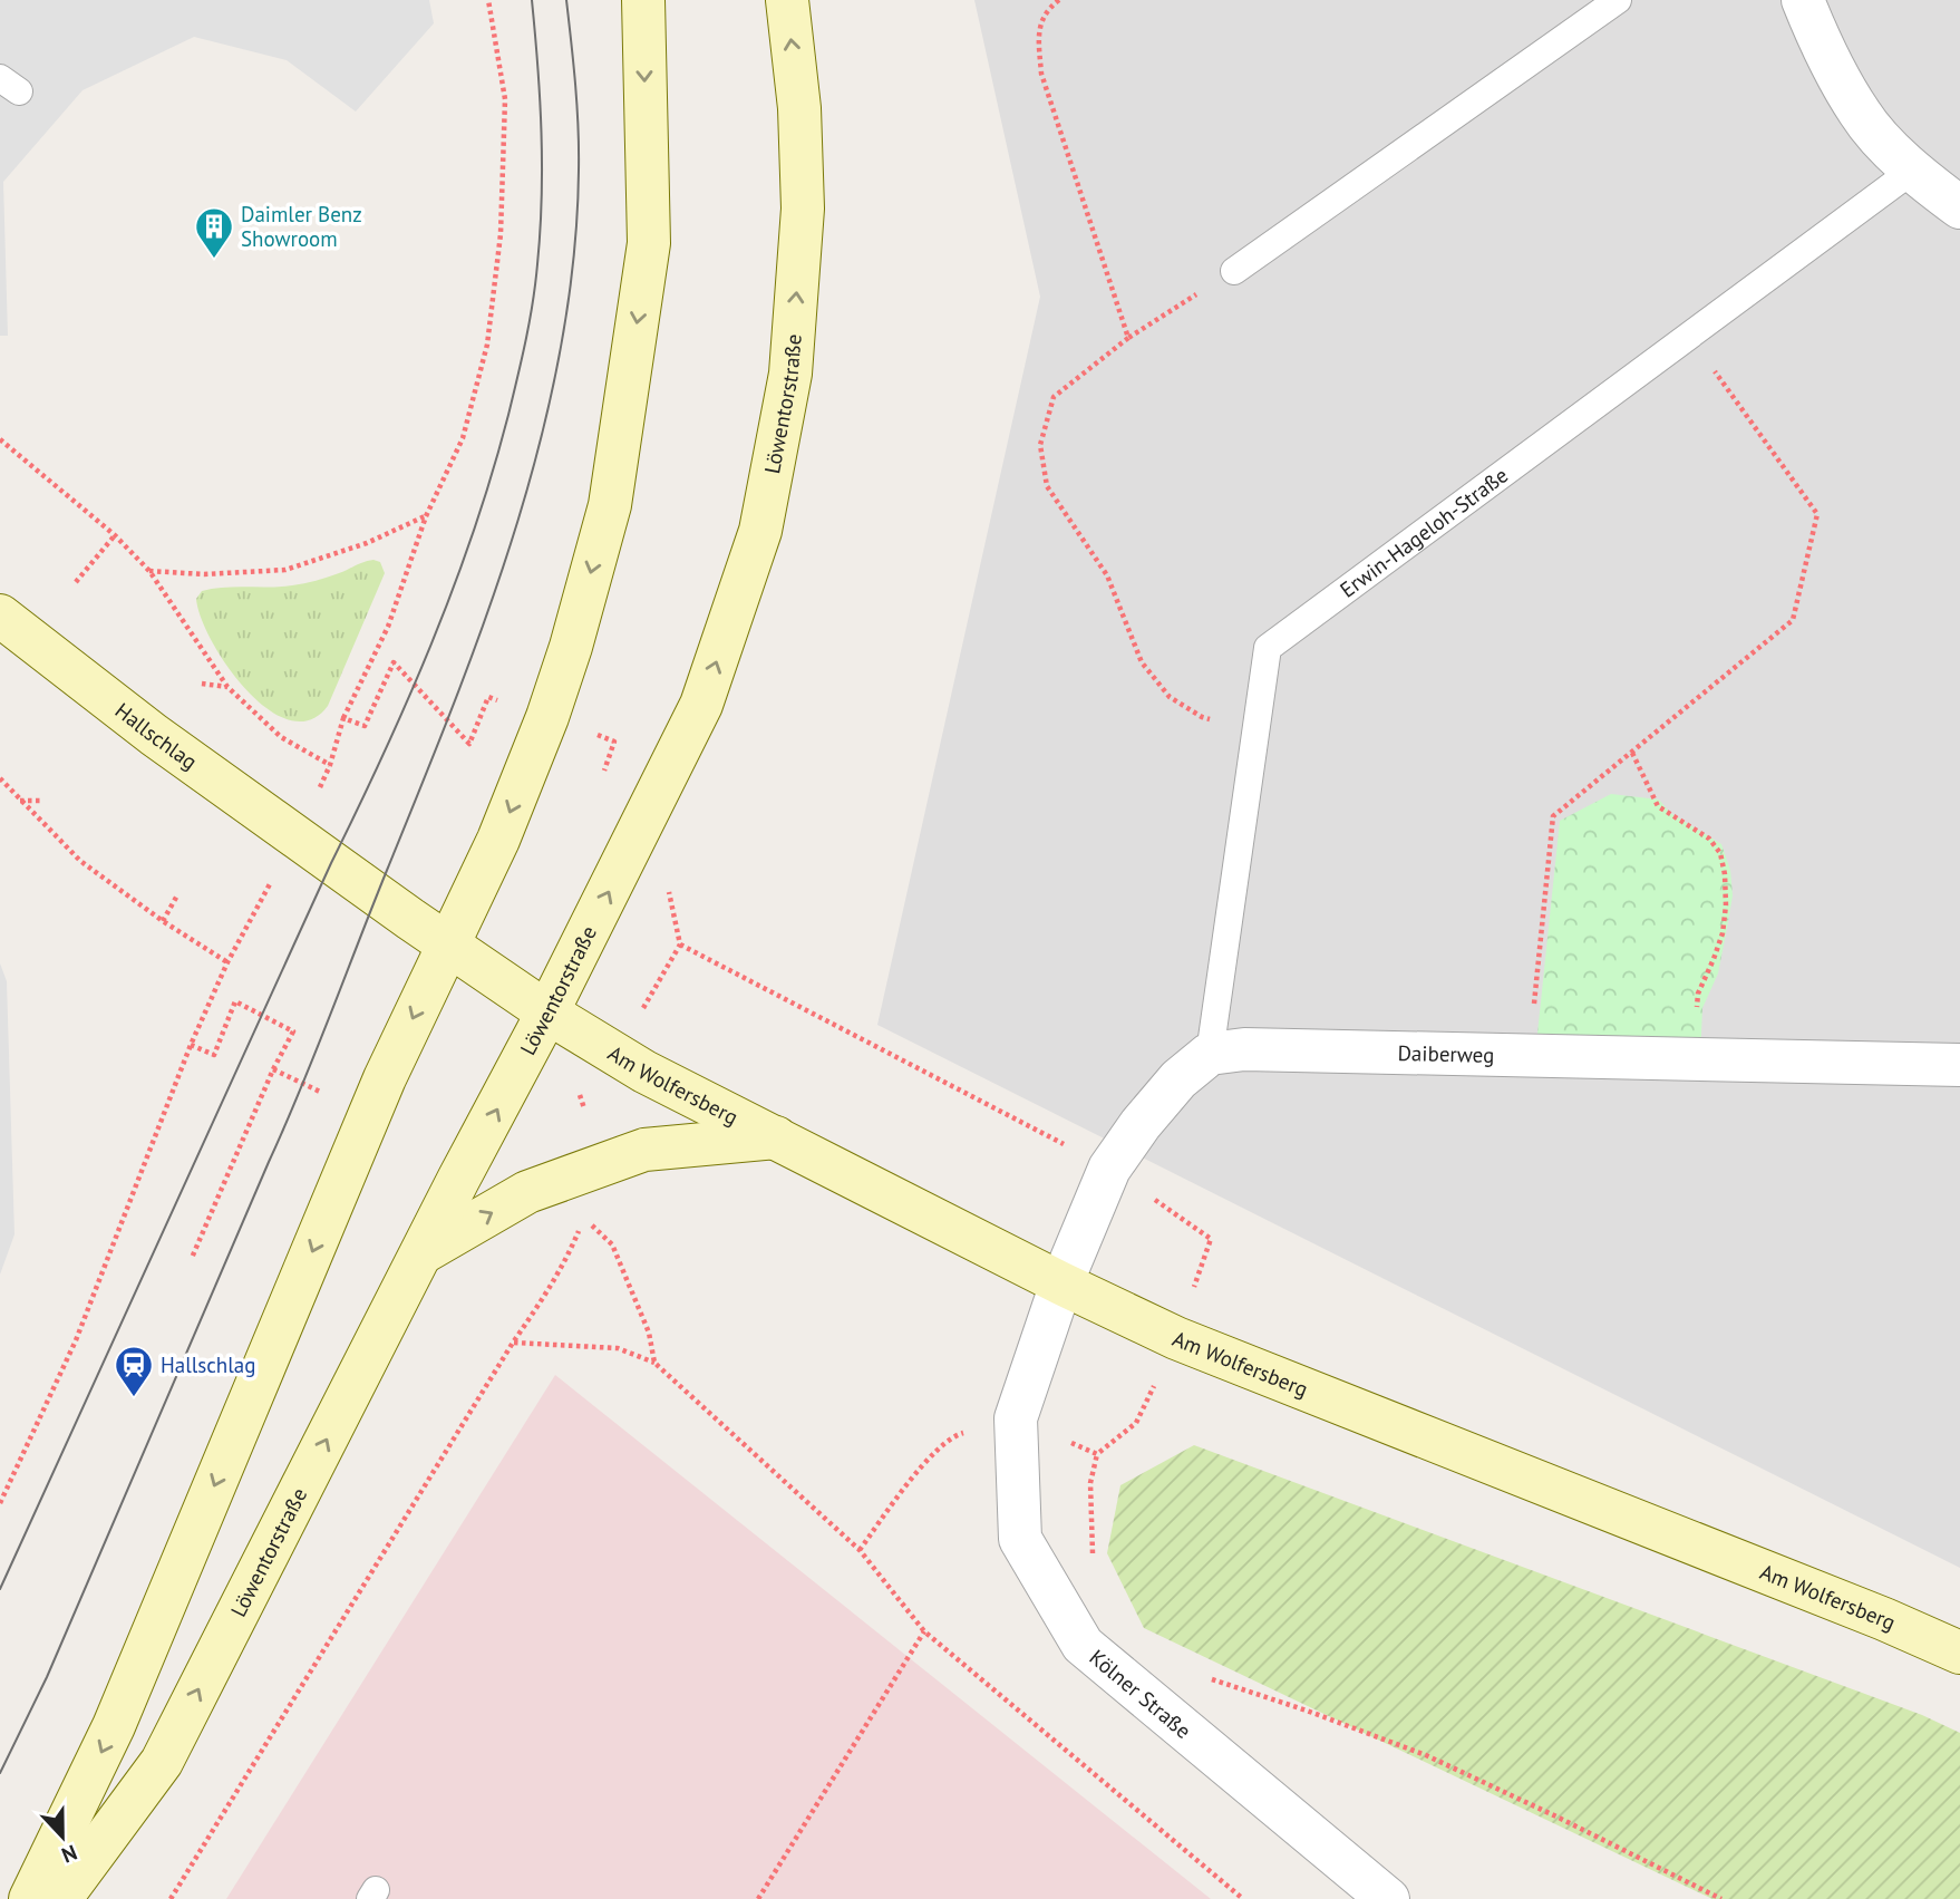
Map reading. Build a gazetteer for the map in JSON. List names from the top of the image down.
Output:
{
  "streets": {
    "main road": ["Löwentorstraße", "Hallschlag", "Am Wolfersberg"],
    "street": ["Daiberweg", "Kölner Straße"],
    "lane": ["Erwin-Hageloh-Straße"]
  },
  "crossings": [
    ["Löwentorstraße", "Hallschlag"],
    ["Löwentorstraße", "Am Wolfersberg"],
    ["Erwin-Hageloh-Straße", "Daiberweg"],
    ["Hallschlag", "Am Wolfersberg"],
    ["Am Wolfersberg", "Kölner Straße"]
  ],
  "places": {
    "building": ["Daimler Benz Showroom"],
    "station": ["Hallschlag"]
  },
  "north": "bottom"
}
